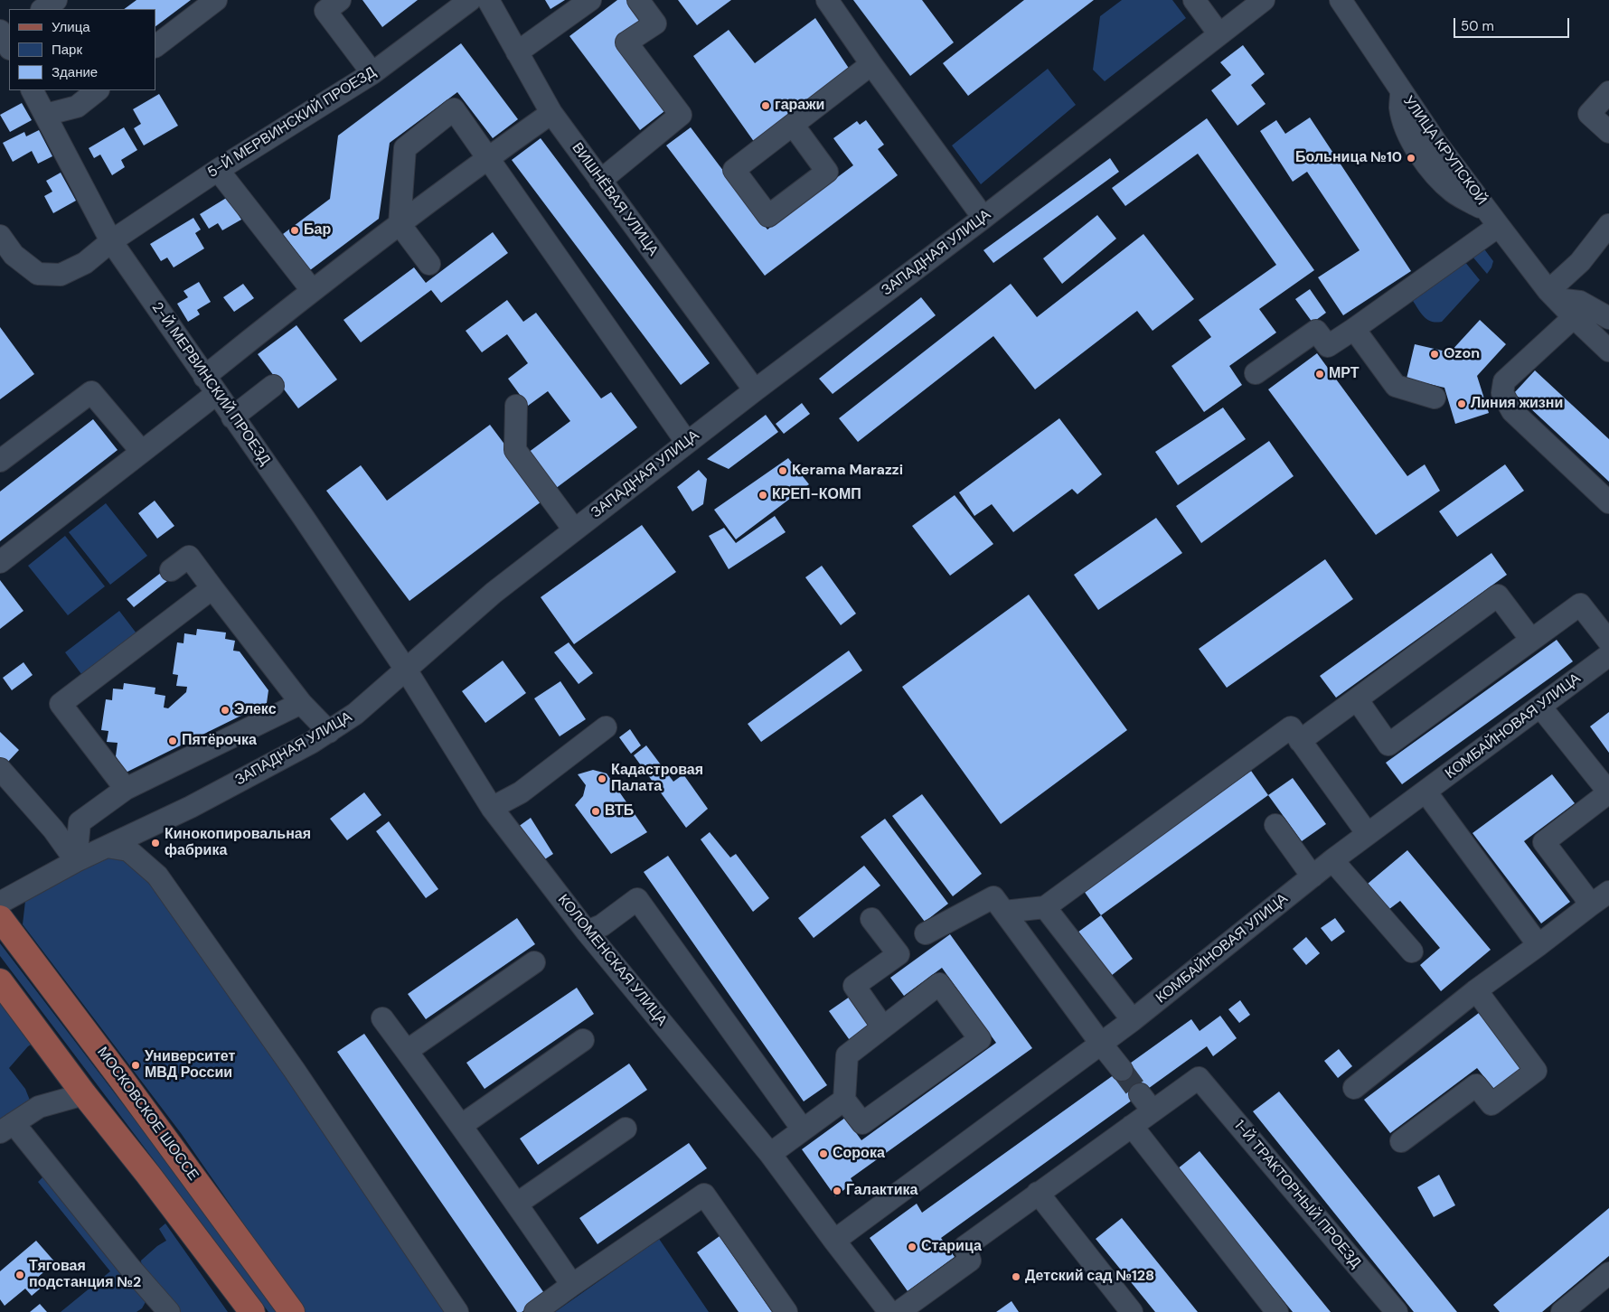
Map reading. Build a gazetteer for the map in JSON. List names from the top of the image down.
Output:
{
  "streets": {
    "main road": ["МОСКОВСКОЕ ШОССЕ"],
    "street": [
      "5-Й МЕРВИНСКИЙ ПРОЕЗД",
      "УЛИЦА КРУПСКОЙ",
      "ВИШНЁВАЯ УЛИЦА",
      "ЗАПАДНАЯ УЛИЦА",
      "2-Й МЕРВИНСКИЙ ПРОЕЗД",
      "КОМБАЙНОВАЯ УЛИЦА",
      "КОЛОМЕНСКАЯ УЛИЦА",
      "1-Й ТРАКТОРНЫЙ ПРОЕЗД"
    ]
  },
  "crossings": [
    ["5-Й МЕРВИНСКИЙ ПРОЕЗД", "2-Й МЕРВИНСКИЙ ПРОЕЗД"],
    ["ВИШНЁВАЯ УЛИЦА", "ЗАПАДНАЯ УЛИЦА"],
    ["ЗАПАДНАЯ УЛИЦА", "2-Й МЕРВИНСКИЙ ПРОЕЗД"],
    ["ЗАПАДНАЯ УЛИЦА", "КОЛОМЕНСКАЯ УЛИЦА"],
    ["2-Й МЕРВИНСКИЙ ПРОЕЗД", "КОЛОМЕНСКАЯ УЛИЦА"],
    ["КОМБАЙНОВАЯ УЛИЦА", "КОЛОМЕНСКАЯ УЛИЦА"]
  ],
  "places": [
    "гаражи",
    "Больница №10",
    "Бар",
    "Ozon",
    "МРТ",
    "Линия жизни",
    "Kerama Marazzi",
    "КРЕП-КОМП",
    "Элекс",
    "Пятёрочка",
    "Кадастровая Палата",
    "ВТБ",
    "Кинокопировальная фабрика",
    "Университет МВД России",
    "Сорока",
    "Галактика",
    "Старица",
    "Тяговая подстанция №2",
    "Детский сад №128"
  ],
  "legend": ["Улица", "Парк", "Здание"],
  "scale_bar": "50 m"
}
